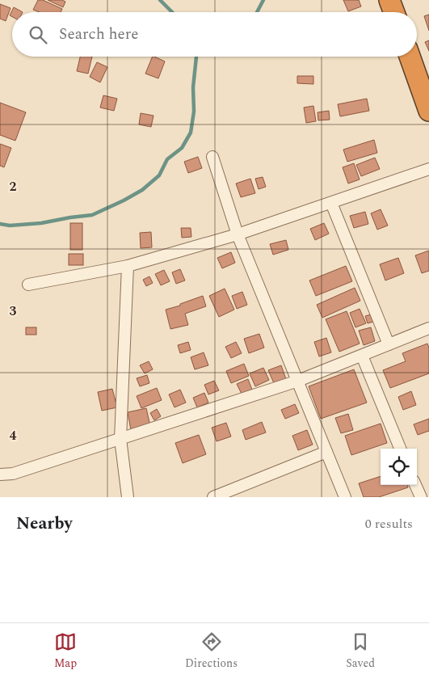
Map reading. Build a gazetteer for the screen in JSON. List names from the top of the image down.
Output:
{
  "page": {
    "search": "Search here",
    "heading": ["Nearby", "0 results"],
    "nav": ["Map", "Directions", "Saved"]
  },
  "grid": {
    "rows": ["2", "3", "4"]
  }
}
